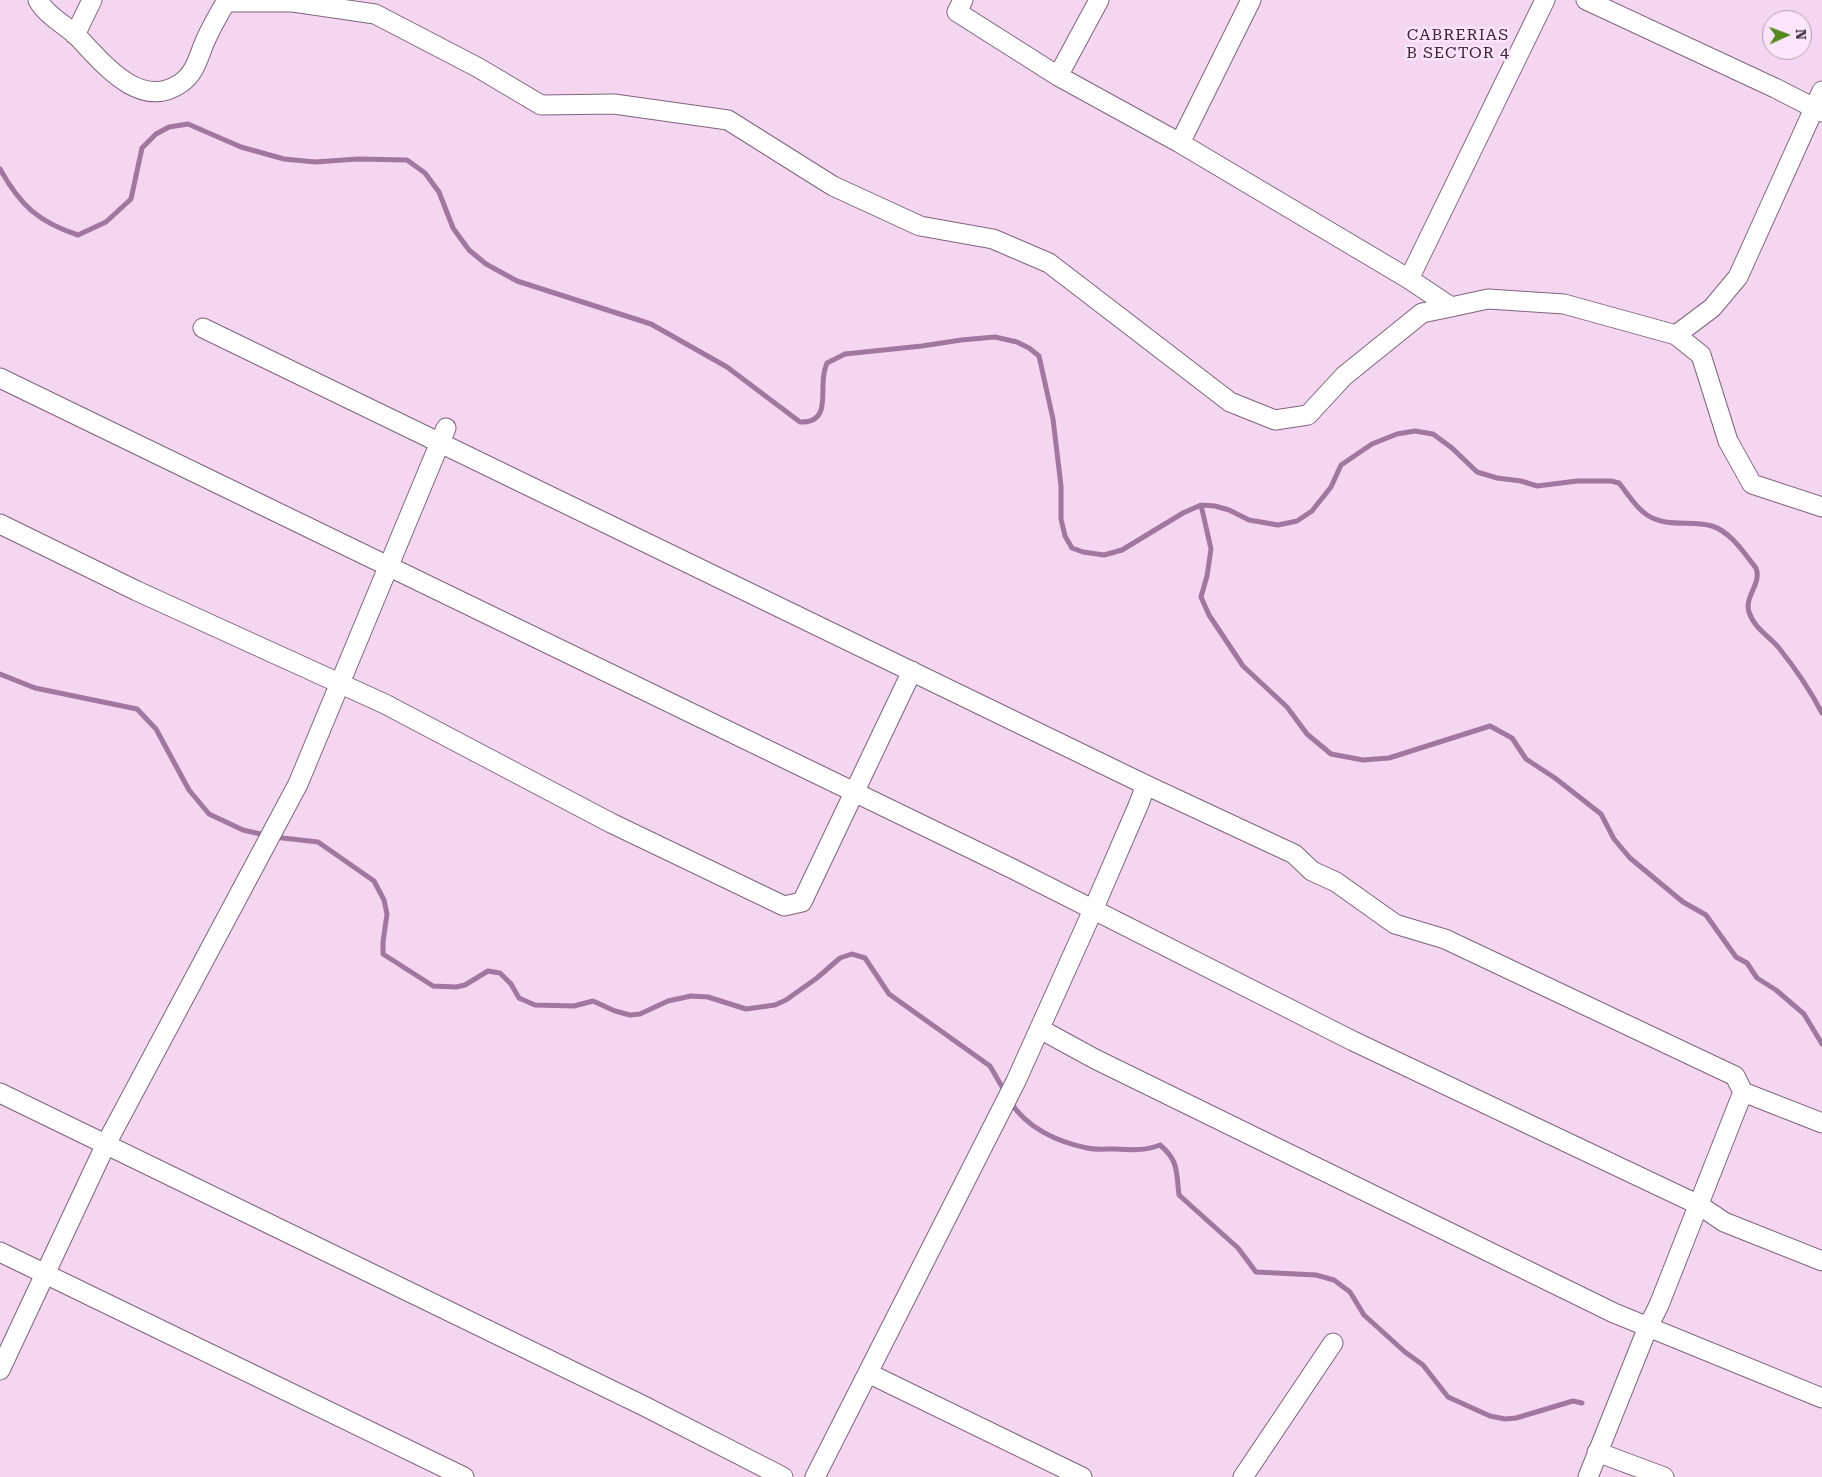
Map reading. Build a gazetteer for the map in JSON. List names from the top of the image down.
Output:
{
  "districts": ["CABRERIAS B SECTOR 4"],
  "north": "right"
}
